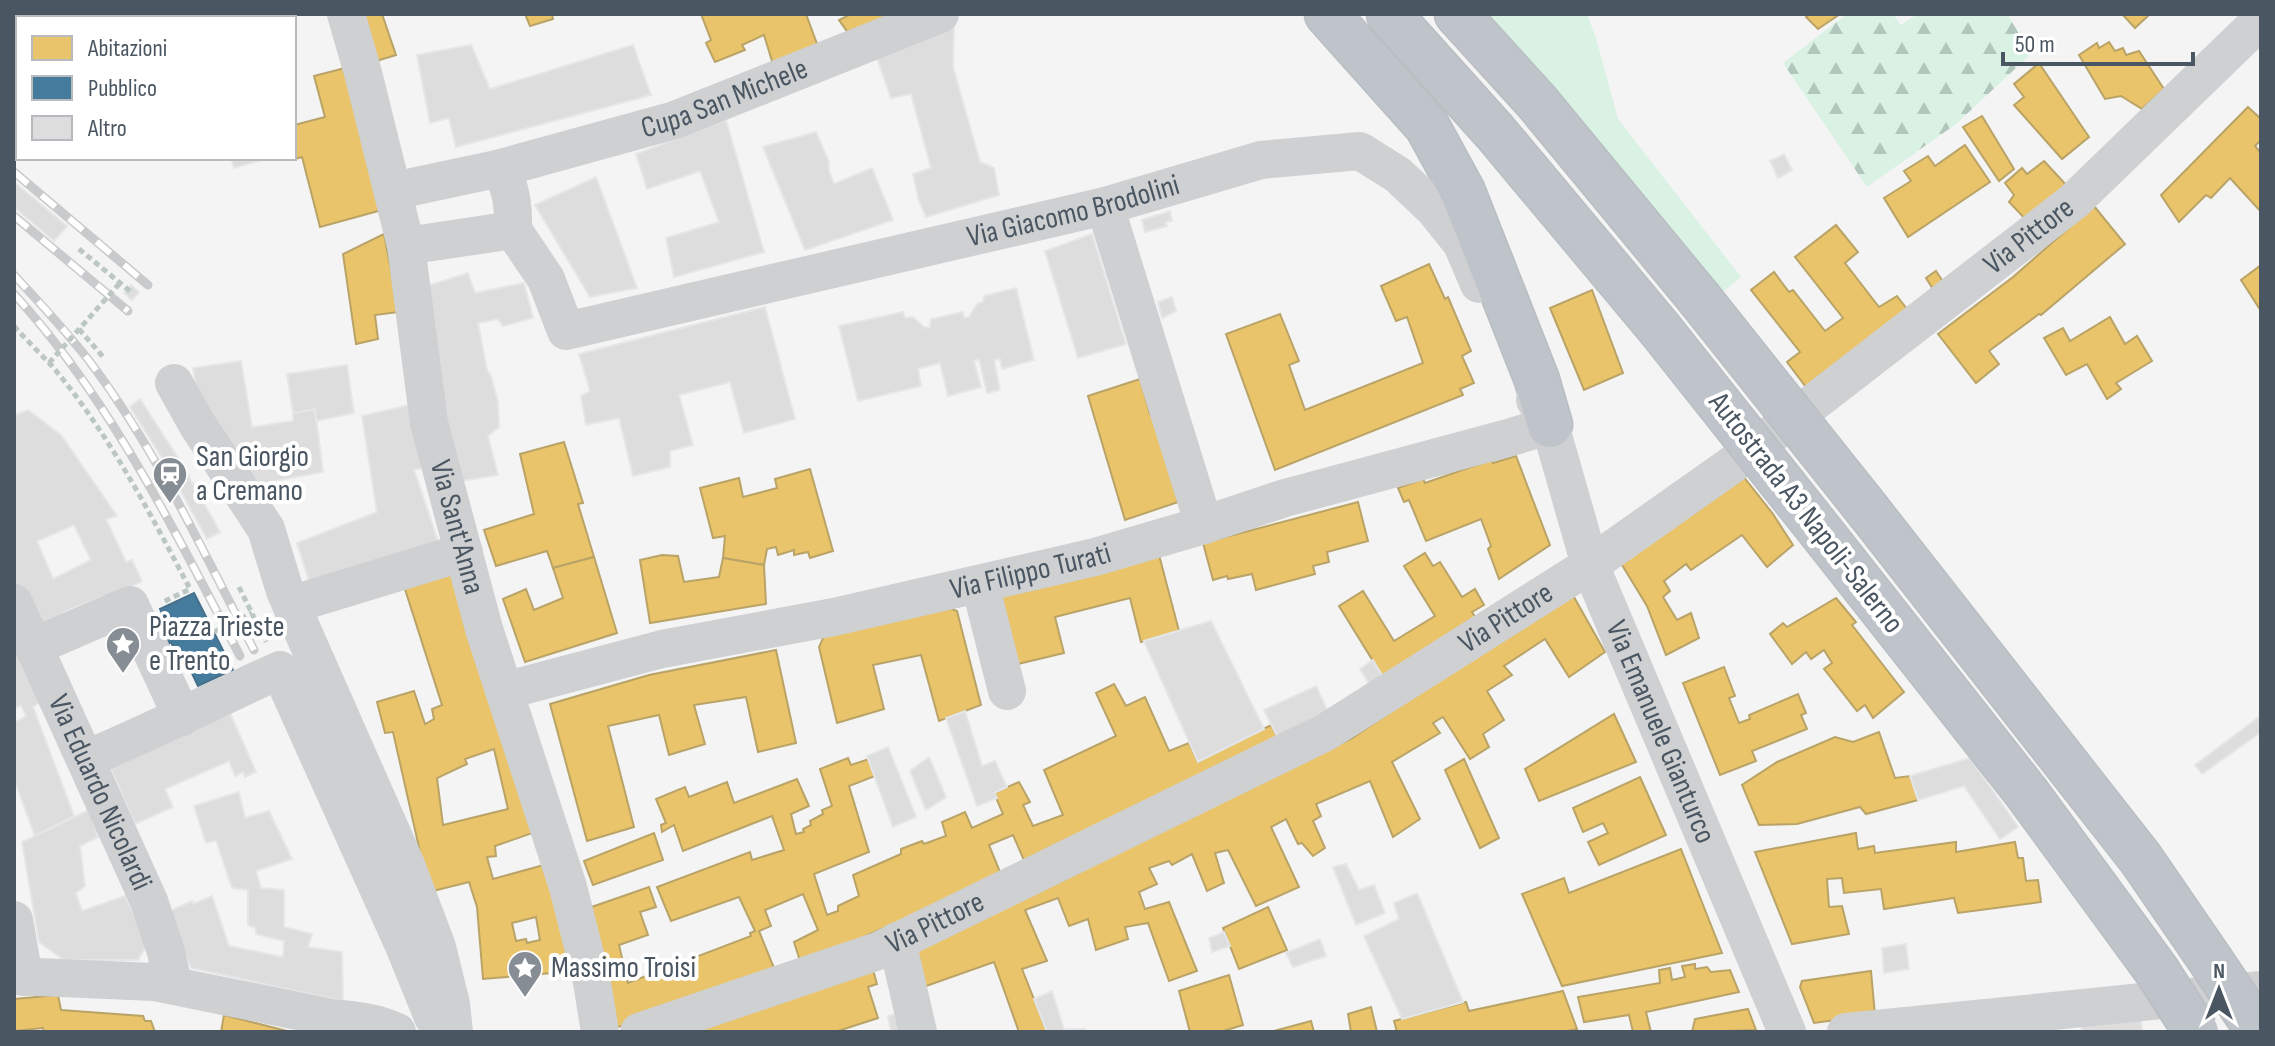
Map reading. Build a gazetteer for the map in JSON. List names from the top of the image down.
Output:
{
  "streets": {
    "highway": ["Autostrada A3 Napoli-Salerno"],
    "street": [
      "Cupa San Michele",
      "Via Giacomo Brodolini",
      "Via Pittore",
      "Via Sant'Anna",
      "Via Filippo Turati",
      "Via Emanuele Gianturco",
      "Via Eduardo Nicolardi"
    ]
  },
  "crossings": [
    ["Cupa San Michele", "Via Sant'Anna"],
    ["Via Giacomo Brodolini", "Via Filippo Turati"],
    ["Via Giacomo Brodolini", "Via Emanuele Gianturco"],
    ["Via Pittore", "Via Emanuele Gianturco"],
    ["Via Sant'Anna", "Via Filippo Turati"],
    ["Via Filippo Turati", "Via Emanuele Gianturco"]
  ],
  "places": {
    "station": ["San Giorgio a Cremano"],
    "place": ["Piazza Trieste e Trento", "Massimo Troisi"]
  },
  "legend": ["Abitazioni", "Pubblico", "Altro"],
  "scale_bar": "50 m",
  "north": "top"
}
